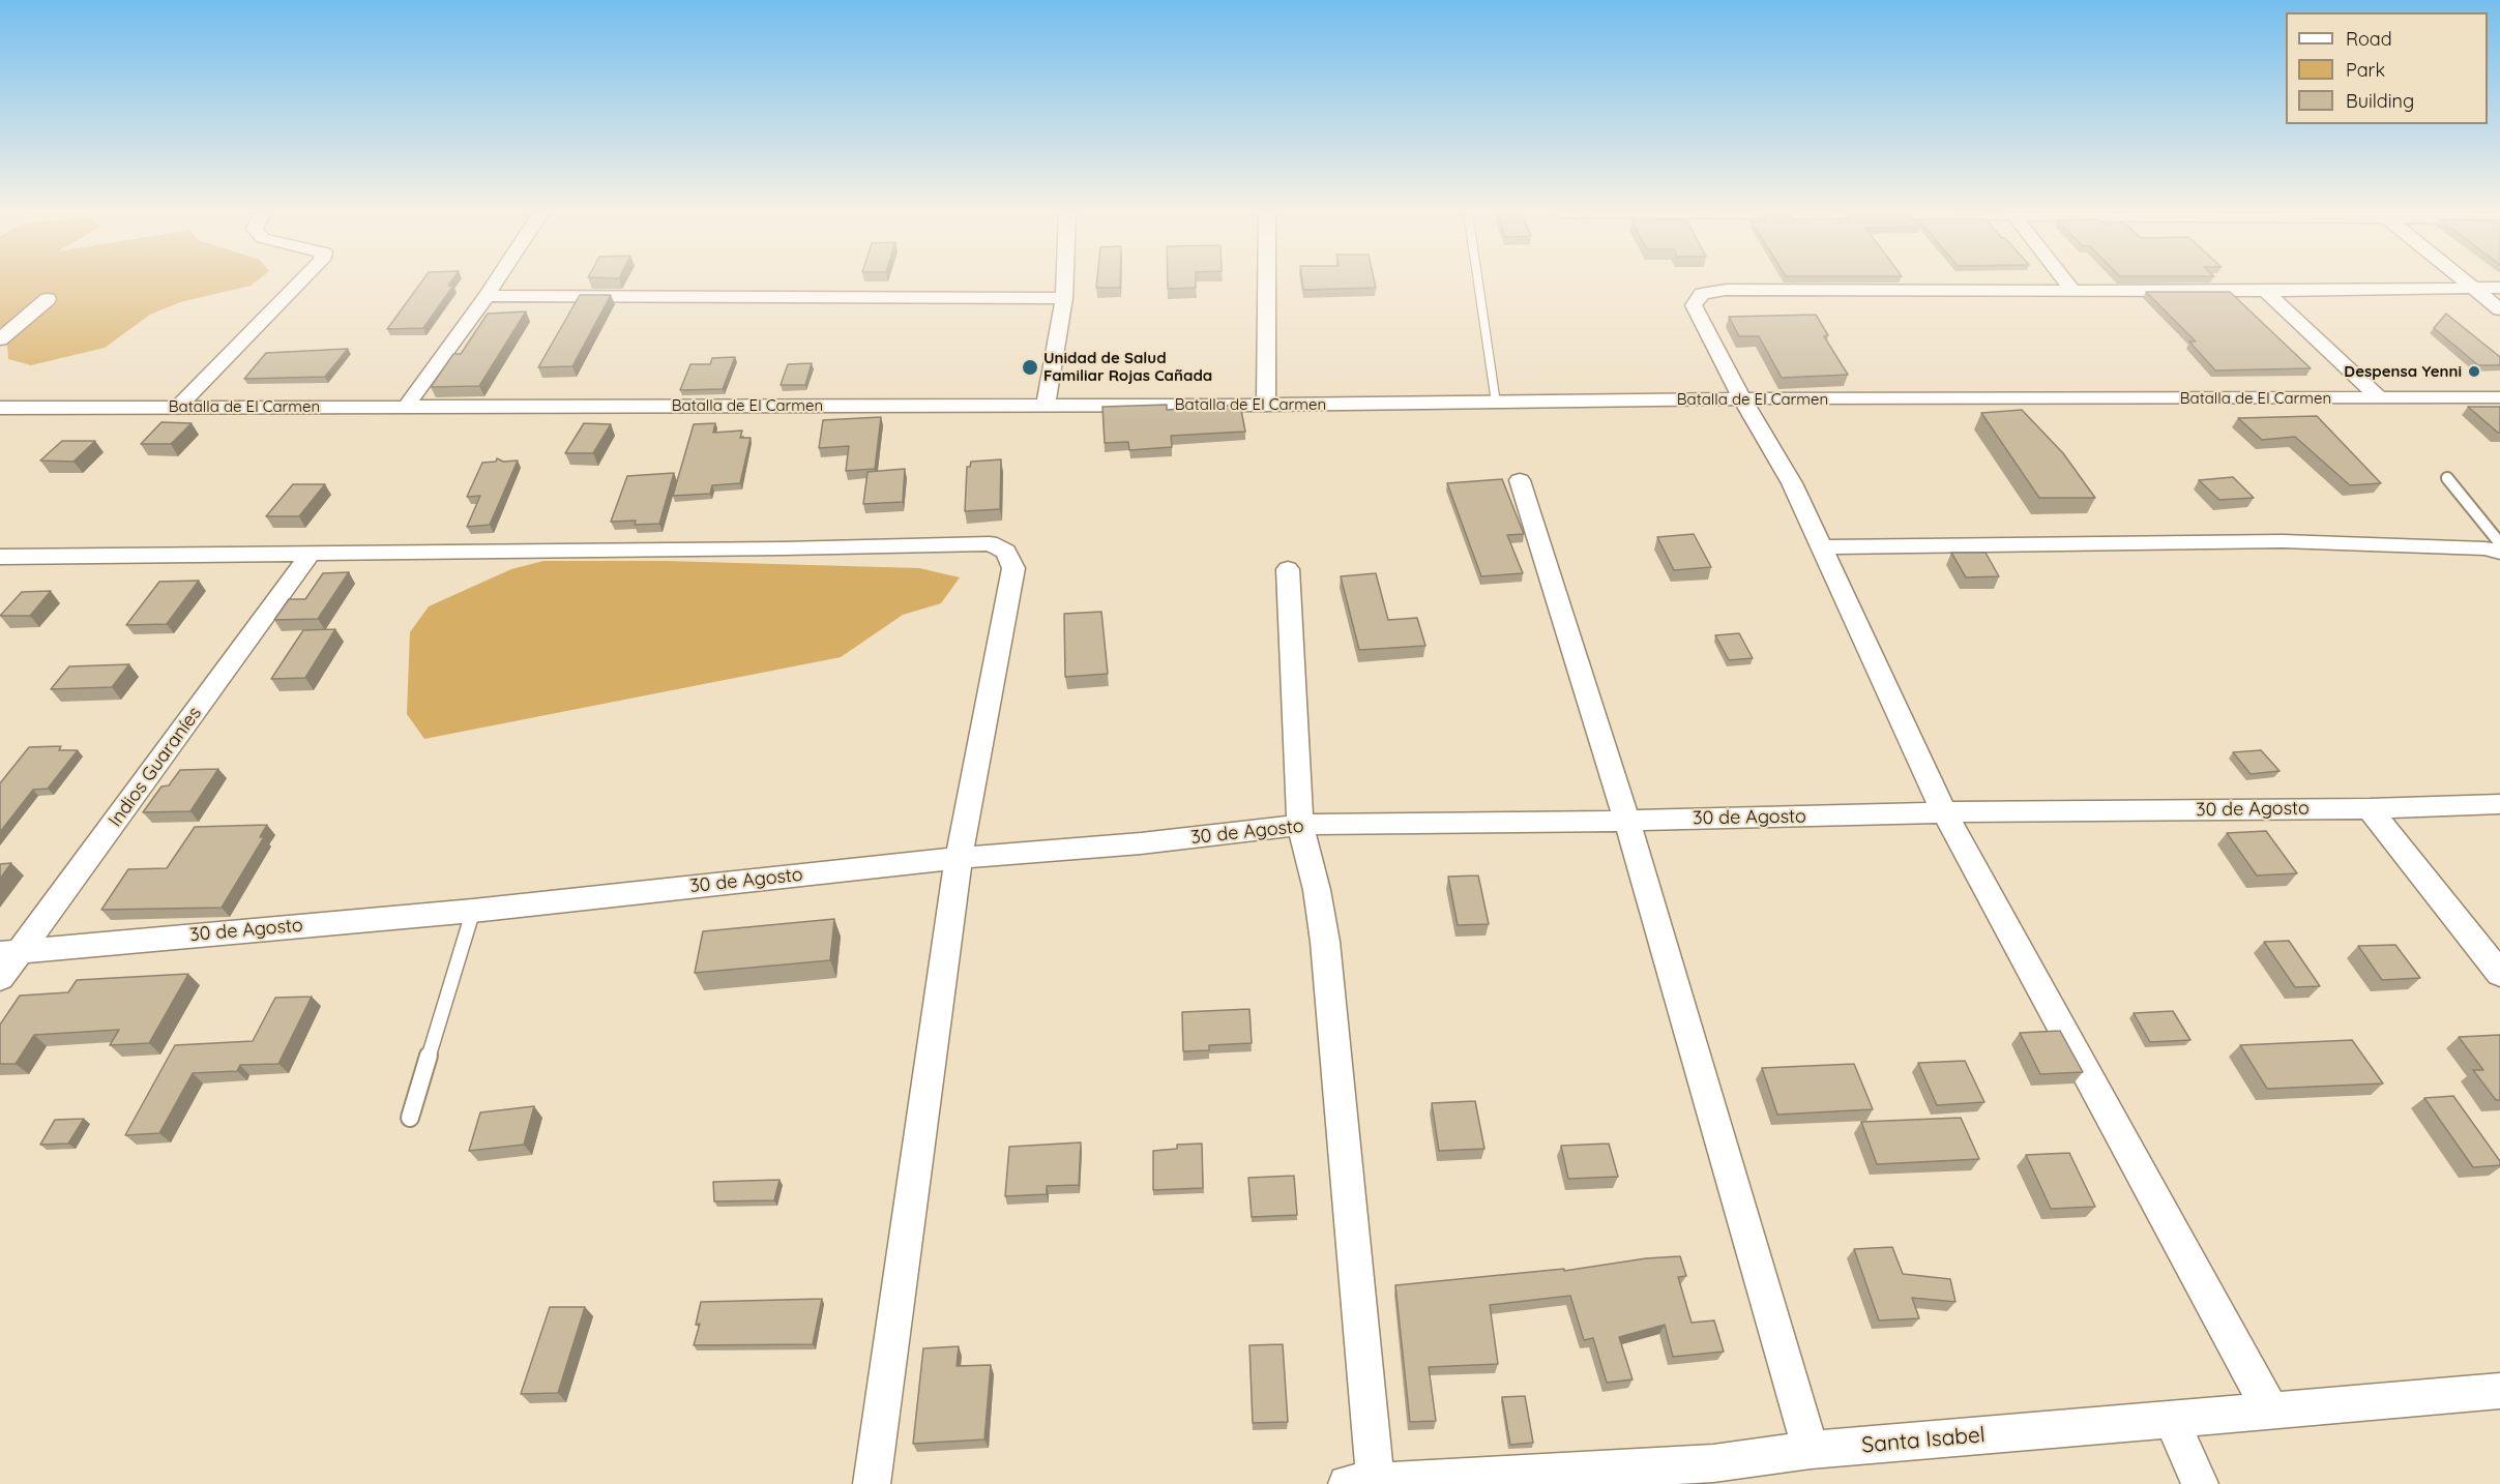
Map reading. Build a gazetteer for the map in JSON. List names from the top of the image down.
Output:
{
  "streets": {
    "street": [
      "Batalla de El Carmen",
      "Indios Guaraníes",
      "30 de Agosto",
      "Santa Isabel"
    ]
  },
  "crossings": [
    ["Indios Guaraníes", "30 de Agosto"]
  ],
  "places": ["Unidad de Salud Familiar Rojas Cañada", "Despensa Yenni"],
  "legend": ["Road", "Park", "Building"]
}
